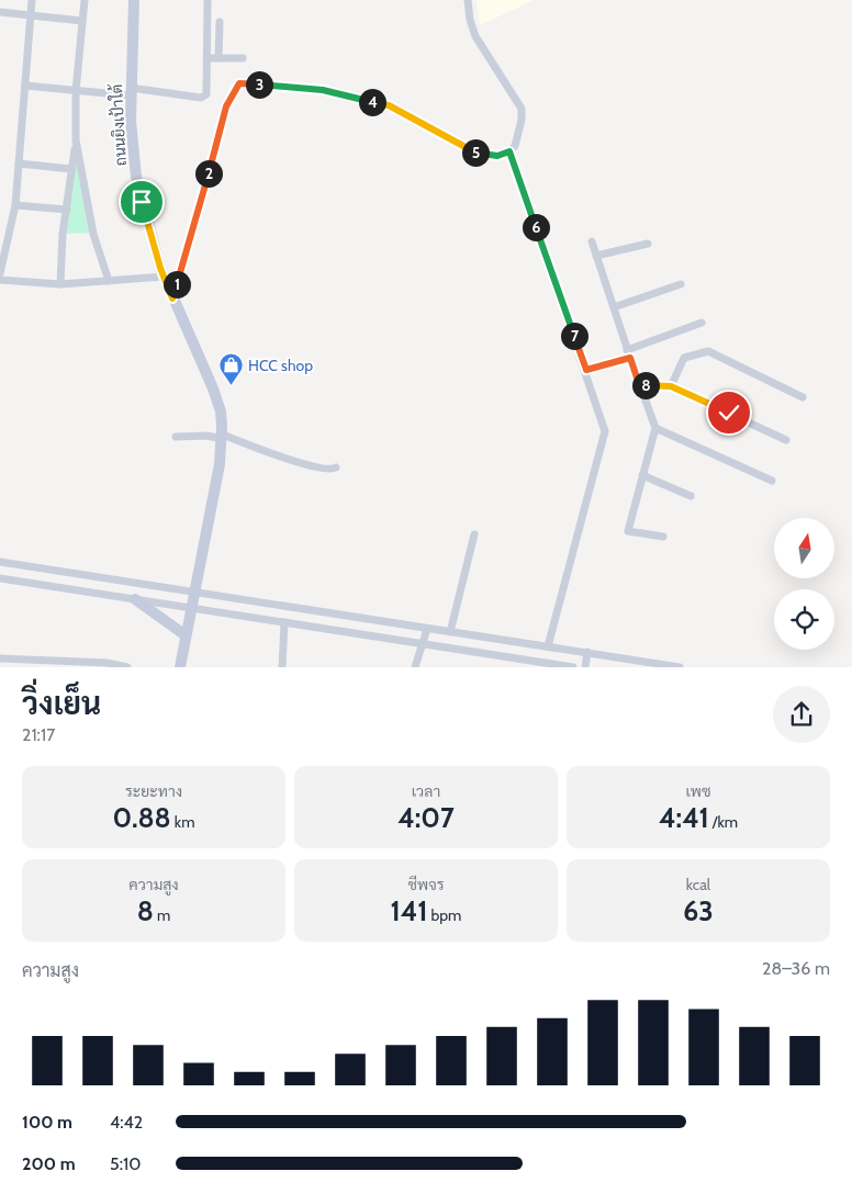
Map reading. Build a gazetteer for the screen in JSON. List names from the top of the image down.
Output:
{
  "streets": {
    "main road": ["ถนนยิงเป้าใต้"]
  },
  "places": {
    "shop": ["HCC shop"]
  },
  "north": "top",
  "page": {
    "pins": [
      "3",
      "4",
      "5",
      "2",
      "6",
      "1",
      "7",
      "8"
    ],
    "heading": ["วิ่งเย็น", "21:17"],
    "stats": [
      ["ระยะทาง", "0.88 km"],
      ["เวลา", "4:07"],
      ["เพซ", "4:41 /km"],
      ["ความสูง", "8 m"],
      ["ชีพจร", "141 bpm"],
      ["kcal", "63"]
    ],
    "chart": ["ความสูง", "28–36 m"],
    "list": [
      {
        "name": "100 m",
        "note": "4:42"
      },
      {
        "name": "200 m",
        "note": "5:10"
      }
    ]
  }
}
